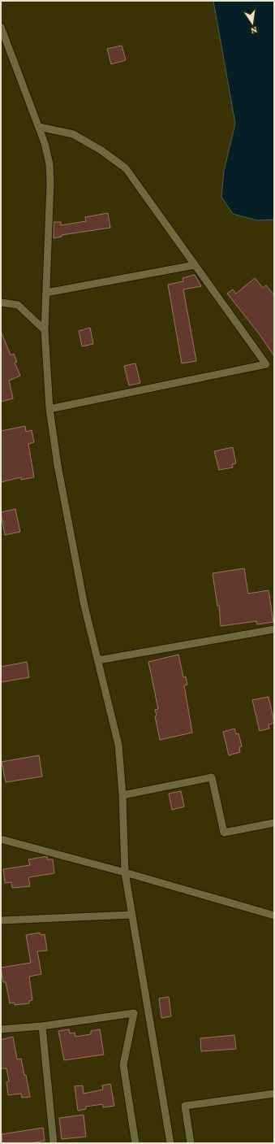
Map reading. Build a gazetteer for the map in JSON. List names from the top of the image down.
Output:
{
  "north": "bottom"
}
